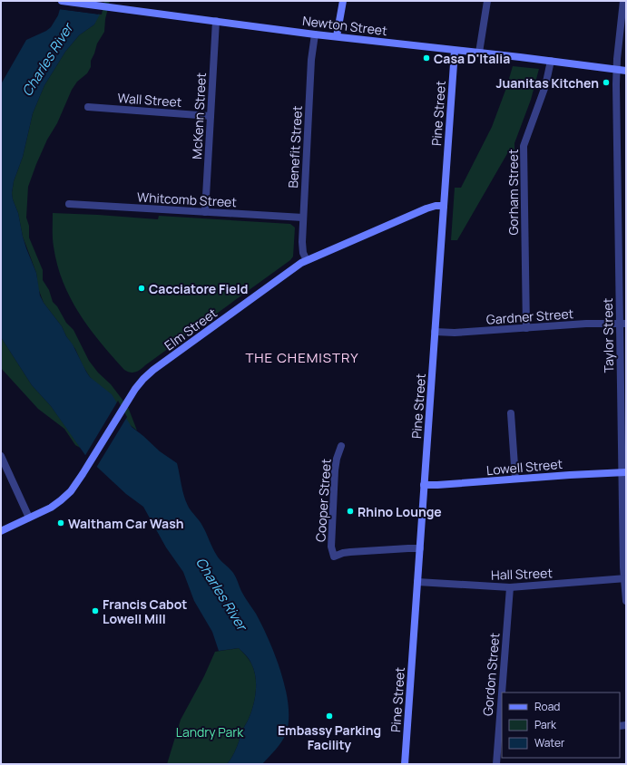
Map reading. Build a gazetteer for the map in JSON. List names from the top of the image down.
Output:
{
  "streets": {
    "street": [
      "Newton Street",
      "Wall Street",
      "Pine Street",
      "McKenn Street",
      "Benefit Street",
      "Gorham Street",
      "Whitcomb Street",
      "Gardner Street",
      "Elm Street",
      "Taylor Street",
      "Lowell Street",
      "Cooper Street",
      "Hall Street",
      "Gordon Street"
    ]
  },
  "crossings": [
    ["Newton Street", "Pine Street"],
    ["Newton Street", "McKenn Street"],
    ["Newton Street", "Benefit Street"],
    ["Newton Street", "Gorham Street"],
    ["Newton Street", "Taylor Street"],
    ["Wall Street", "McKenn Street"],
    ["Pine Street", "Gardner Street"],
    ["Pine Street", "Elm Street"],
    ["Pine Street", "Lowell Street"],
    ["Pine Street", "Cooper Street"],
    ["Pine Street", "Hall Street"],
    ["McKenn Street", "Whitcomb Street"],
    ["Benefit Street", "Whitcomb Street"],
    ["Benefit Street", "Elm Street"],
    ["Gorham Street", "Gardner Street"],
    ["Gardner Street", "Taylor Street"],
    ["Taylor Street", "Lowell Street"],
    ["Taylor Street", "Hall Street"],
    ["Hall Street", "Gordon Street"]
  ],
  "districts": ["THE CHEMISTRY"],
  "water": ["Charles River"],
  "parks": ["Landry Park"],
  "places": [
    "Casa D'Italia",
    "Juanitas Kitchen",
    "Cacciatore Field",
    "Rhino Lounge",
    "Waltham Car Wash",
    "Francis Cabot Lowell Mill",
    "Embassy Parking Facility"
  ],
  "legend": ["Road", "Park", "Water"]
}
